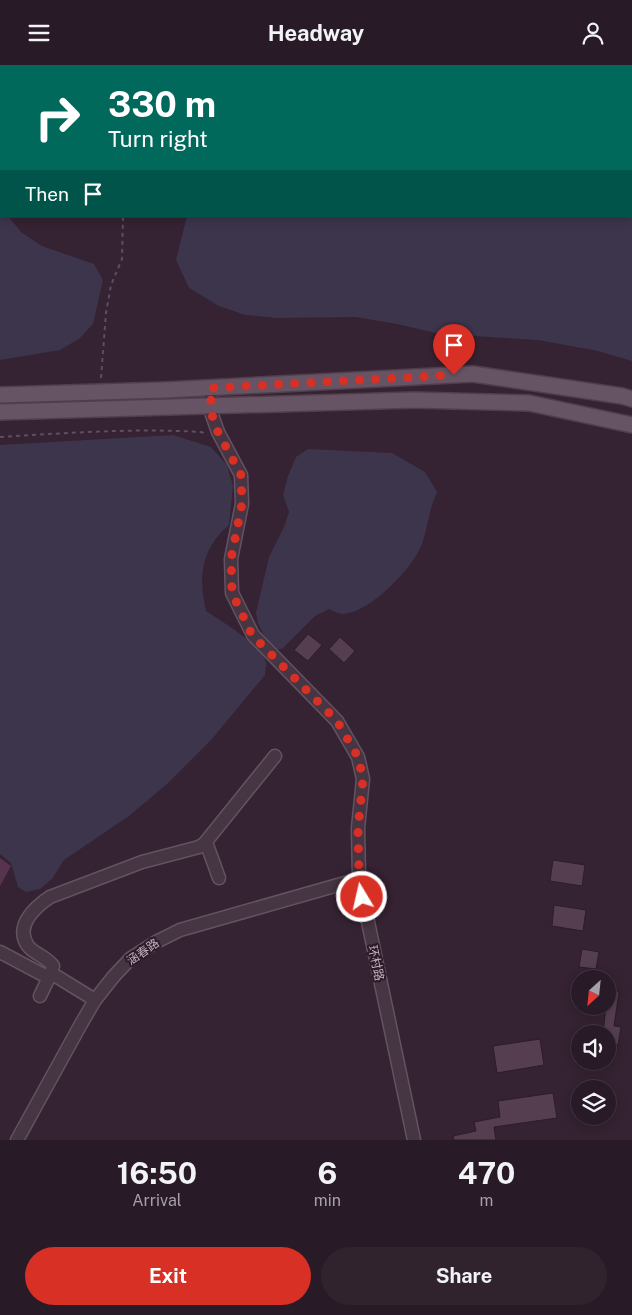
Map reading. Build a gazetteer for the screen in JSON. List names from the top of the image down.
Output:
{
  "streets": {
    "street": ["涵春路", "环村路"]
  },
  "crossings": [
    ["涵春路", "环村路"]
  ],
  "north": "bottom left",
  "page": {
    "header": "Headway",
    "turn": ["330 m", "Turn right"],
    "then": "Then",
    "eta": [
      "16:50",
      "Arrival",
      "6",
      "min",
      "470",
      "m"
    ],
    "buttons": ["Exit", "Share"]
  }
}
